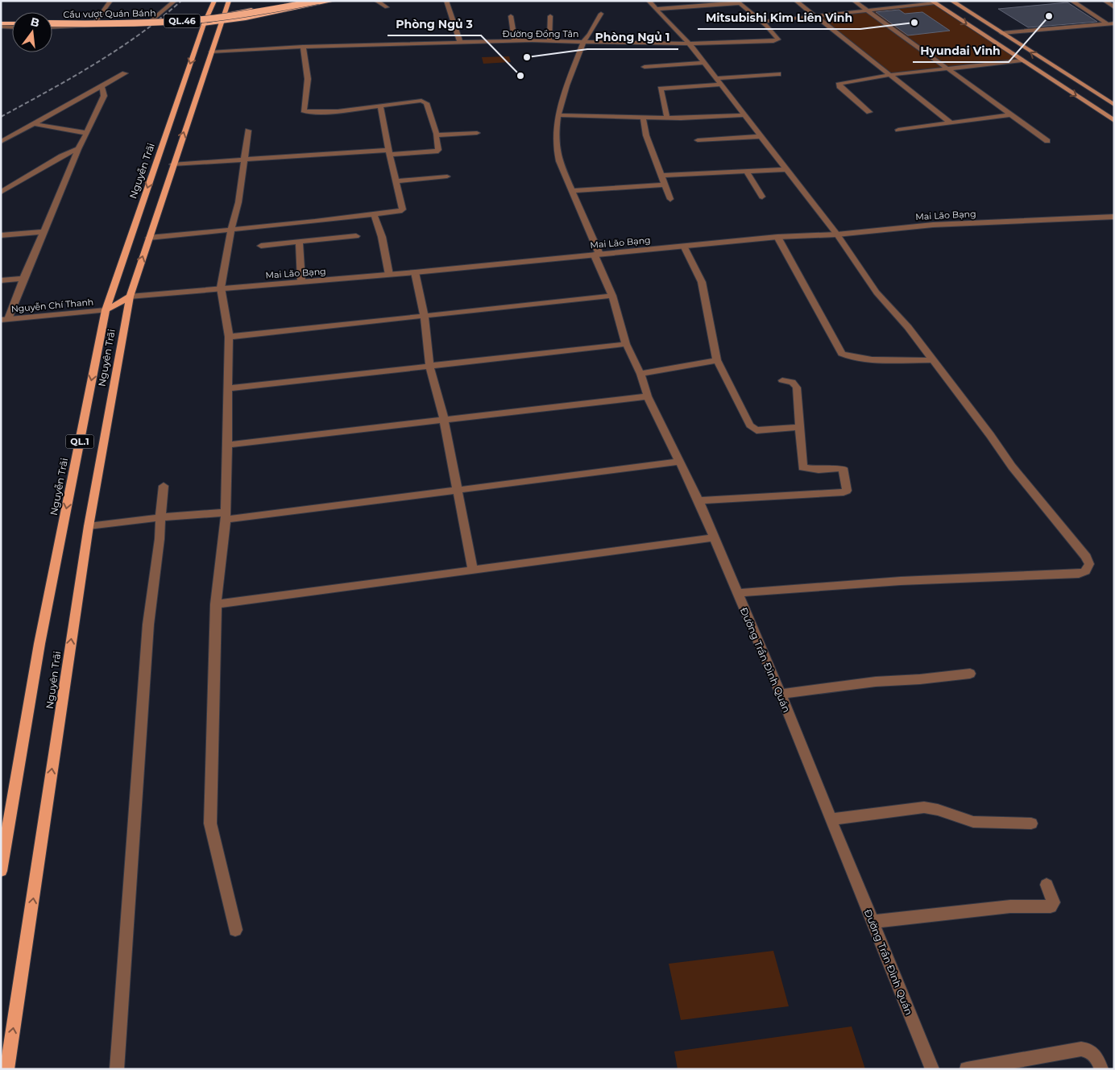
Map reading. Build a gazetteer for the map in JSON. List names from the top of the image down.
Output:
{
  "streets": {
    "highway": ["Cầu vượt Quán Bánh", "QL.46"],
    "main road": ["Nguyễn Trãi", "Nguyên Trãi", "QL.1"],
    "street": [
      "Đường Đồng Tân",
      "Mai Lão Bạng",
      "Nguyễn Chí Thanh",
      "Đường Trần Đình Quán"
    ]
  },
  "crossings": [
    ["Đường Đồng Tân", "QL.1"],
    ["Đường Đồng Tân", "Đường Trần Đình Quán"],
    ["Nguyễn Trãi", "Nguyễn Chí Thanh"],
    ["Nguyễn Trãi", "QL.1"],
    ["Mai Lão Bạng", "Nguyên Trãi"],
    ["Mai Lão Bạng", "QL.1"],
    ["Mai Lão Bạng", "Đường Trần Đình Quán"],
    ["Nguyên Trãi", "QL.1"]
  ],
  "one_way": ["Nguyên Trãi"],
  "places": [
    "Hyundai Vinh",
    "Mitsubishi Kim Liên Vinh",
    "Phòng Ngủ 1",
    "Phòng Ngủ 3"
  ],
  "north": "top"
}
